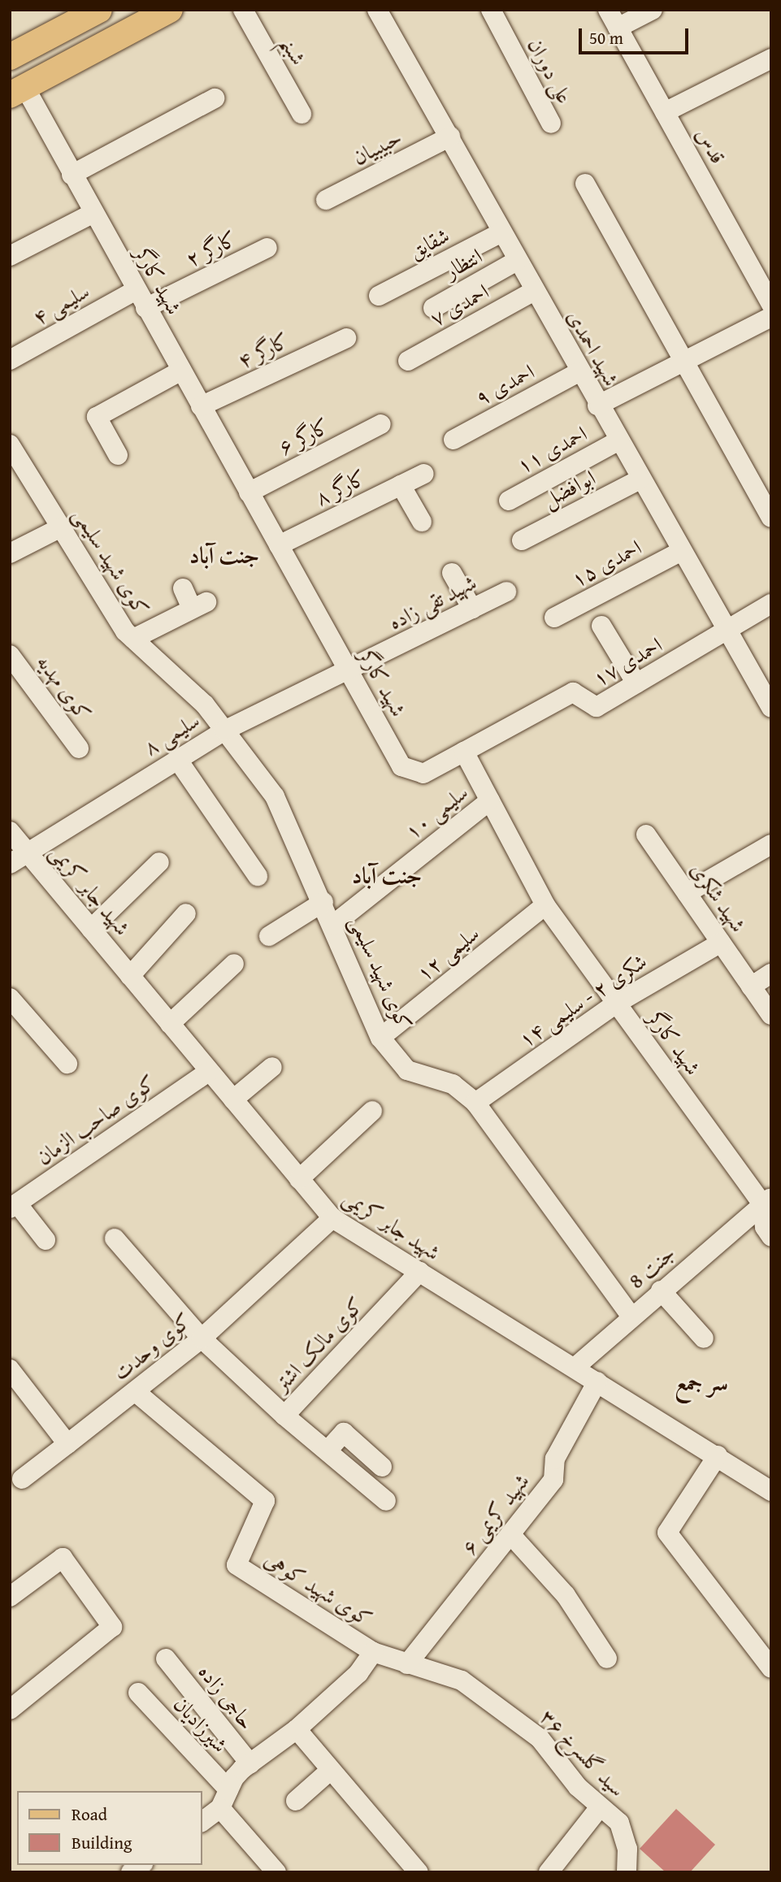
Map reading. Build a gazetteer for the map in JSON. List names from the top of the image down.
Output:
{
  "streets": {
    "street": [
      "شبنم",
      "علی دوران",
      "قدس",
      "حبیبیان",
      "شقایق",
      "کارگر ۲",
      "انتظار",
      "شهید کارگر",
      "سلیمی ۴",
      "احمدی ۷",
      "شهید احمدی",
      "کارگر ۴",
      "احمدی ۹",
      "کارگر ۶",
      "احمدی ۱۱",
      "کارگر ۸",
      "ابوافضل",
      "کوی شهید سلیمی",
      "احمدی ۱۵",
      "شهید تقی زاده",
      "احمدی ۱۷",
      "کوی مهدیه",
      "سلیمی ۸",
      "سلیمی ۱۰",
      "شهید جابر کریمی",
      "شهید شکری",
      "سلیمی ۱۲",
      "شکری ۲ - سلیمی ۱۴",
      "کوی صاحب الزمان",
      "جنت 8",
      "کوی مالک اشتر",
      "کوی وحدت",
      "شهید کریمی ۶",
      "کوی شهید کوهی",
      "حاجی زاده",
      "شیرزادیان",
      "سید گلسرخ ۳۶"
    ]
  },
  "crossings": [
    ["حبیبیان", "شهید احمدی"],
    ["شقایق", "شهید احمدی"],
    ["کارگر ۲", "شهید کارگر"],
    ["انتظار", "شهید احمدی"],
    ["شهید کارگر", "سلیمی ۴"],
    ["شهید کارگر", "کارگر ۴"],
    ["شهید کارگر", "کارگر ۶"],
    ["شهید کارگر", "کارگر ۸"],
    ["شهید کارگر", "شهید تقی زاده"],
    ["شهید کارگر", "احمدی ۱۷"],
    ["شهید کارگر", "سلیمی ۸"],
    ["شهید کارگر", "سلیمی ۱۰"],
    ["شهید کارگر", "سلیمی ۱۲"],
    ["شهید کارگر", "شکری ۲ - سلیمی ۱۴"],
    ["شهید کارگر", "جنت 8"],
    ["احمدی ۷", "شهید احمدی"],
    ["شهید احمدی", "احمدی ۹"],
    ["شهید احمدی", "احمدی ۱۱"],
    ["شهید احمدی", "ابوافضل"],
    ["شهید احمدی", "احمدی ۱۵"],
    ["شهید احمدی", "احمدی ۱۷"],
    ["کوی شهید سلیمی", "سلیمی ۸"],
    ["کوی شهید سلیمی", "سلیمی ۱۰"],
    ["کوی شهید سلیمی", "سلیمی ۱۲"],
    ["کوی شهید سلیمی", "شکری ۲ - سلیمی ۱۴"],
    ["کوی شهید سلیمی", "جنت 8"],
    ["شهید تقی زاده", "سلیمی ۸"],
    ["سلیمی ۸", "شهید جابر کریمی"],
    ["شهید جابر کریمی", "کوی صاحب الزمان"],
    ["شهید جابر کریمی", "جنت 8"],
    ["شهید جابر کریمی", "کوی مالک اشتر"],
    ["شهید جابر کریمی", "کوی وحدت"],
    ["شهید جابر کریمی", "شهید کریمی ۶"],
    ["شهید شکری", "شکری ۲ - سلیمی ۱۴"],
    ["کوی مالک اشتر", "کوی وحدت"],
    ["کوی وحدت", "کوی شهید کوهی"],
    ["شهید کریمی ۶", "کوی شهید کوهی"],
    ["شهید کریمی ۶", "سید گلسرخ ۳۶"],
    ["کوی شهید کوهی", "سید گلسرخ ۳۶"]
  ],
  "districts": ["جنت آباد", "جنت آباد", "سر جمع"],
  "legend": ["Road", "Building"],
  "scale_bar": "50 m"
}
